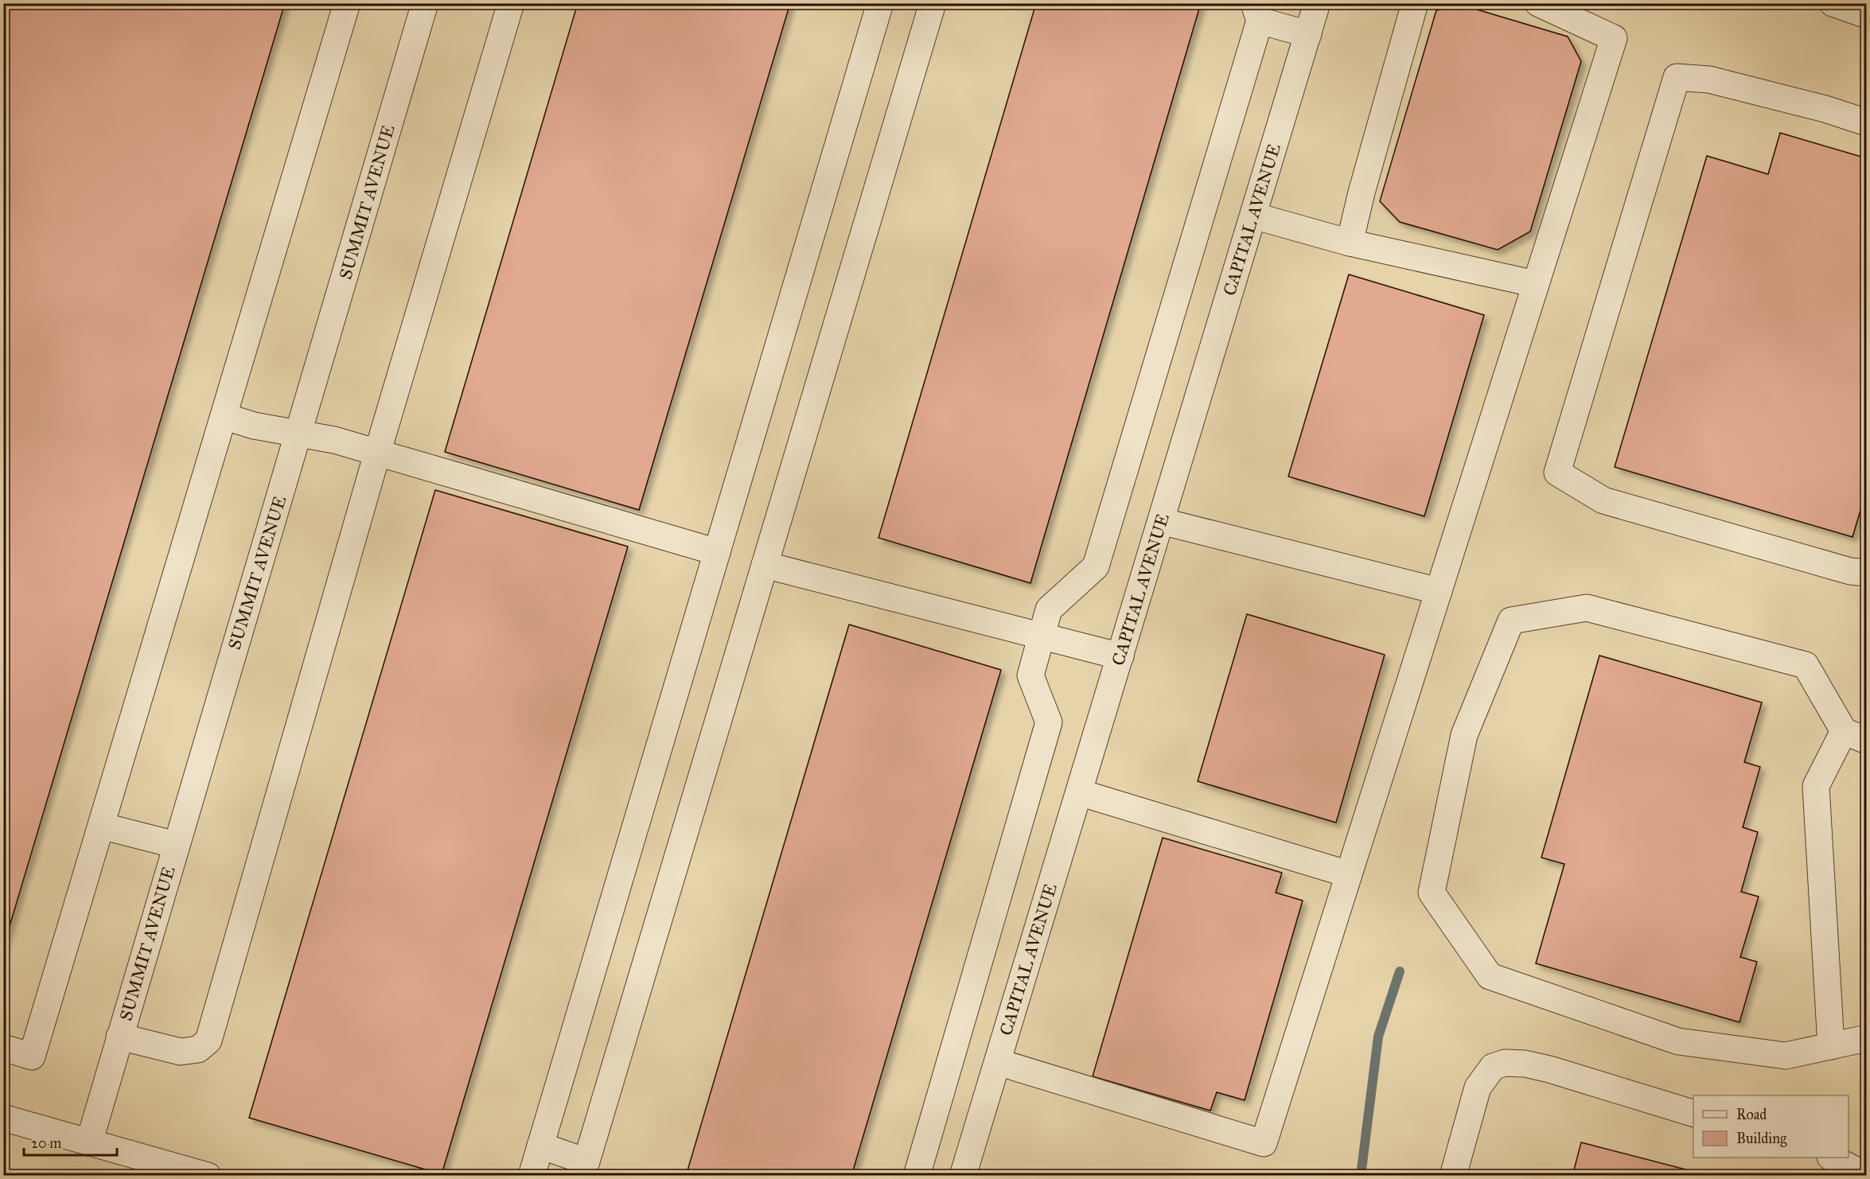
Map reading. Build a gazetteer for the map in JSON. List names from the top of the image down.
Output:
{
  "streets": {
    "street": ["SUMMIT AVENUE", "CAPITAL AVENUE"]
  },
  "legend": ["Road", "Building"],
  "scale_bar": "20 m"
}
